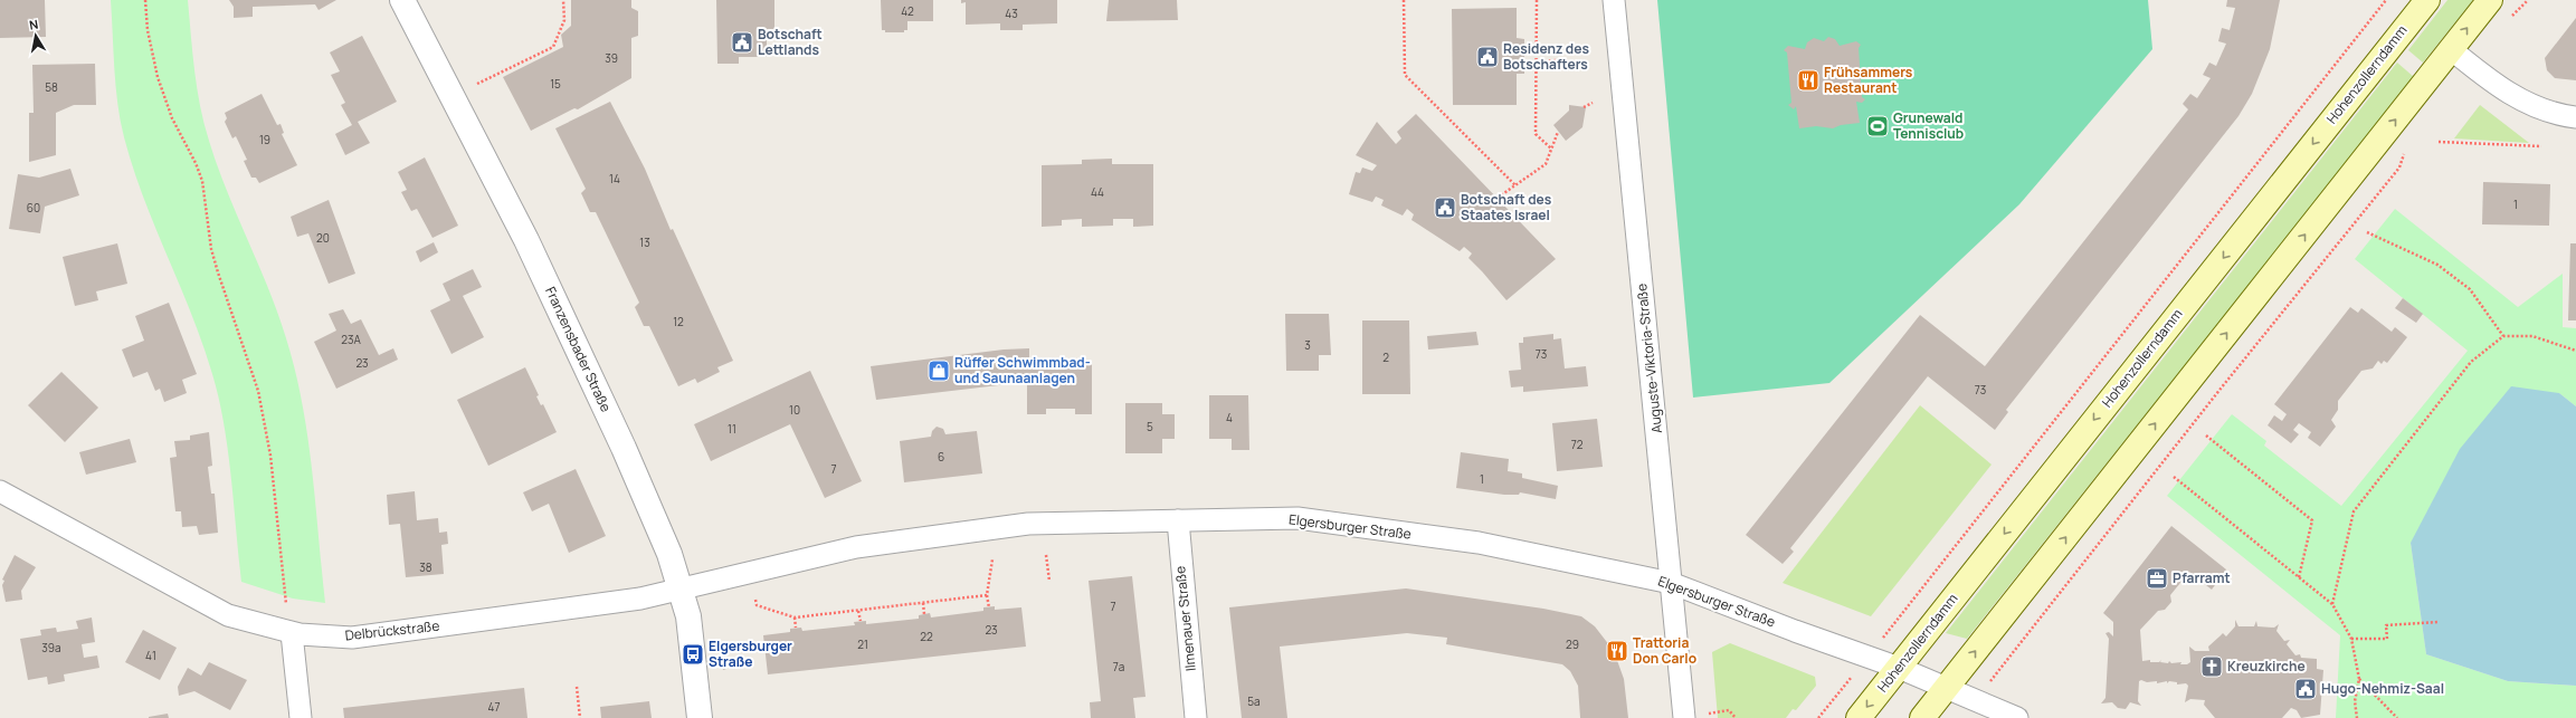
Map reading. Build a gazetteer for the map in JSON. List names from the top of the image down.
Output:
{
  "streets": {
    "main road": ["Hohenzollerndamm"],
    "street": [
      "Franzensbader Straße",
      "Auguste-Viktoria-Straße",
      "Elgersburger Straße",
      "Ilmenauer Straße",
      "Delbrückstraße"
    ]
  },
  "crossings": [
    ["Hohenzollerndamm", "Elgersburger Straße"],
    ["Franzensbader Straße", "Elgersburger Straße"],
    ["Franzensbader Straße", "Delbrückstraße"],
    ["Auguste-Viktoria-Straße", "Elgersburger Straße"],
    ["Elgersburger Straße", "Ilmenauer Straße"],
    ["Elgersburger Straße", "Delbrückstraße"]
  ],
  "places": {
    "public building": [
      "Botschaft Lettlands",
      "Residenz des Botschafters",
      "Botschaft des Staates Israel",
      "Hugo-Nehmiz-Saal"
    ],
    "restaurant": ["Frühsammers Restaurant", "Trattoria Don Carlo"],
    "sports": ["Grunewald Tennisclub"],
    "shop": ["Rüffer Schwimmbad- und Saunaanlagen"],
    "office": ["Pfarramt"],
    "bus stop": ["Elgersburger Straße"],
    "church": ["Kreuzkirche"]
  },
  "house_numbers": [
    "42",
    "43",
    "39",
    "15",
    "58",
    "19",
    "14",
    "44",
    "1",
    "60",
    "20",
    "13",
    "12",
    "23A",
    "3",
    "73",
    "2",
    "23",
    "73",
    "10",
    "4",
    "5",
    "11",
    "72",
    "6",
    "7",
    "1",
    "38",
    "7",
    "23",
    "22",
    "21",
    "29",
    "39a",
    "41",
    "7a",
    "5a",
    "47"
  ],
  "north": "top"
}
